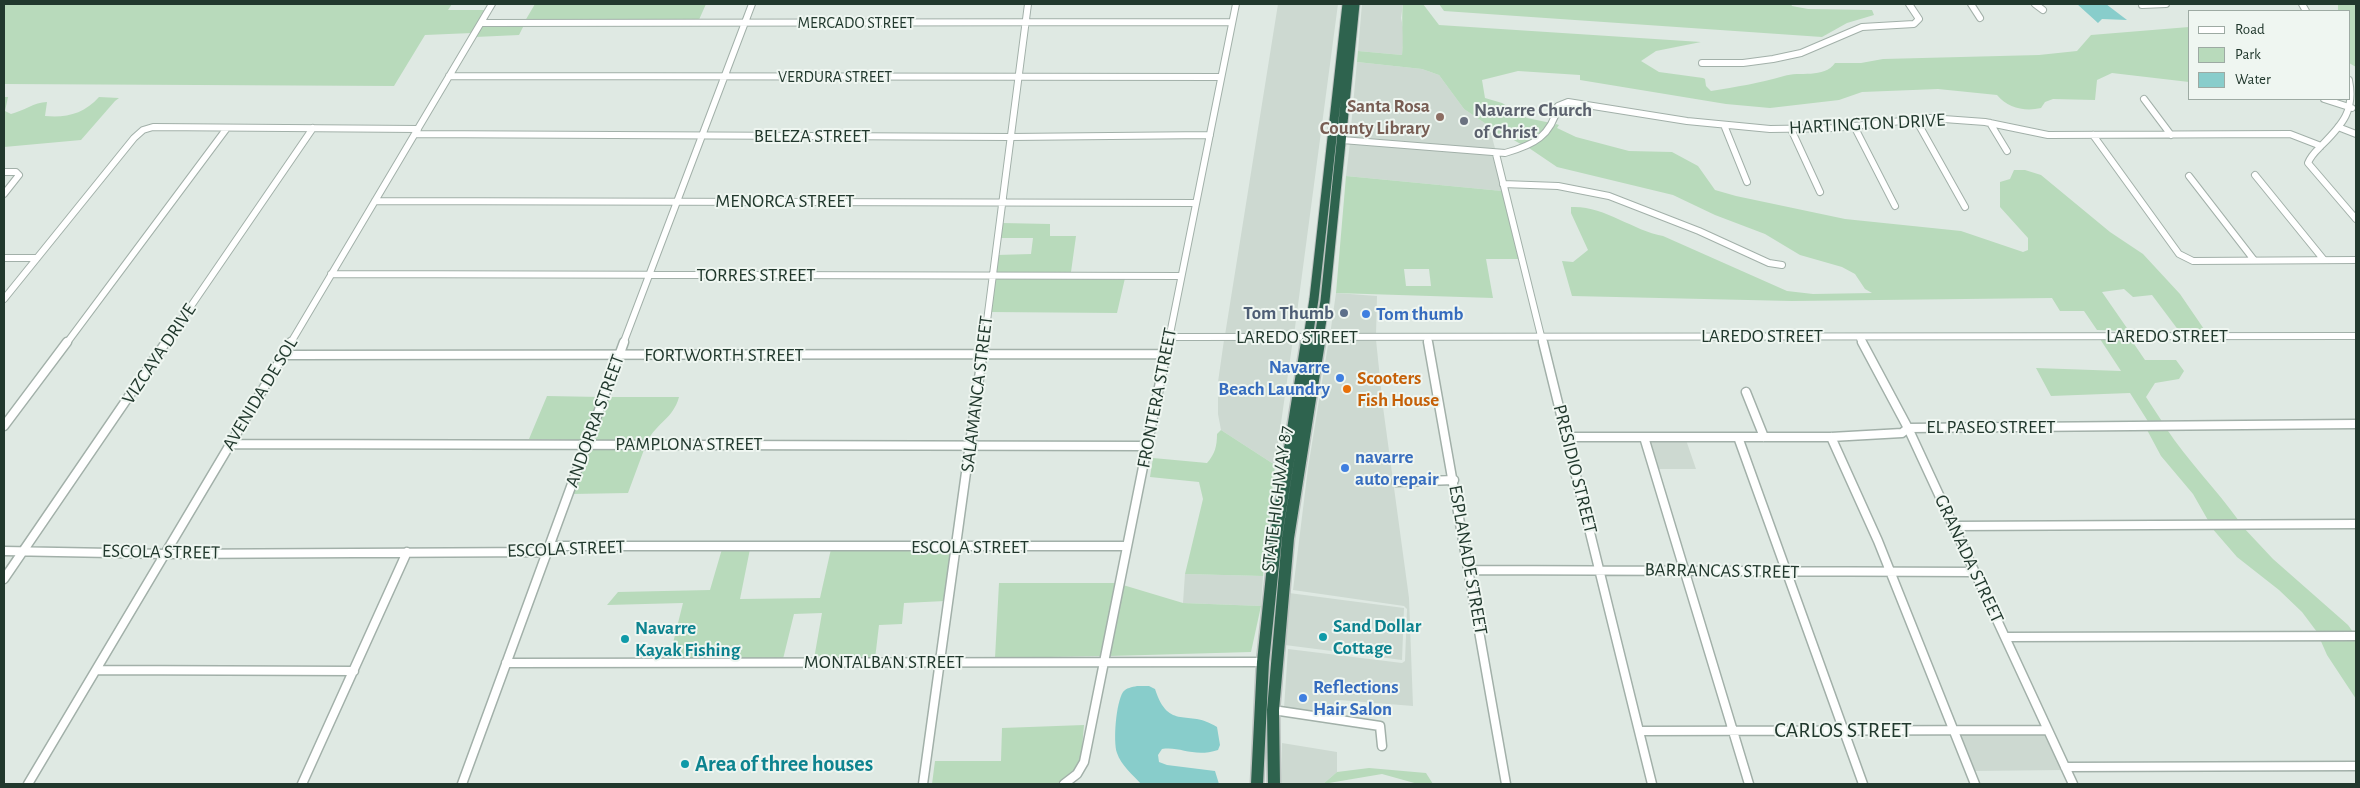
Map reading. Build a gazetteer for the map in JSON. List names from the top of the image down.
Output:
{
  "streets": {
    "highway": ["STATE HIGHWAY 87"],
    "street": [
      "MERCADO STREET",
      "VERDURA STREET",
      "HARTINGTON DRIVE",
      "BELEZA STREET",
      "MENORCA STREET",
      "TORRES STREET",
      "LAREDO STREET",
      "VIZCAYA DRIVE",
      "FORTWORTH STREET",
      "AVENIDA DE SOL",
      "SALAMANCA STREET",
      "FRONTERA STREET",
      "ANDORRA STREET",
      "EL PASEO STREET",
      "PAMPLONA STREET",
      "PRESIDIO STREET",
      "ESCOLA STREET",
      "GRANADA STREET",
      "ESPLANADE STREET",
      "BARRANCAS STREET",
      "MONTALBAN STREET",
      "CARLOS STREET"
    ]
  },
  "crossings": [
    ["MERCADO STREET", "AVENIDA DE SOL"],
    ["MERCADO STREET", "SALAMANCA STREET"],
    ["MERCADO STREET", "FRONTERA STREET"],
    ["MERCADO STREET", "ANDORRA STREET"],
    ["VERDURA STREET", "AVENIDA DE SOL"],
    ["VERDURA STREET", "SALAMANCA STREET"],
    ["VERDURA STREET", "FRONTERA STREET"],
    ["VERDURA STREET", "ANDORRA STREET"],
    ["HARTINGTON DRIVE", "PRESIDIO STREET"],
    ["BELEZA STREET", "VIZCAYA DRIVE"],
    ["BELEZA STREET", "AVENIDA DE SOL"],
    ["BELEZA STREET", "SALAMANCA STREET"],
    ["BELEZA STREET", "FRONTERA STREET"],
    ["BELEZA STREET", "ANDORRA STREET"],
    ["MENORCA STREET", "AVENIDA DE SOL"],
    ["MENORCA STREET", "SALAMANCA STREET"],
    ["MENORCA STREET", "FRONTERA STREET"],
    ["MENORCA STREET", "ANDORRA STREET"],
    ["TORRES STREET", "AVENIDA DE SOL"],
    ["TORRES STREET", "SALAMANCA STREET"],
    ["TORRES STREET", "FRONTERA STREET"],
    ["TORRES STREET", "ANDORRA STREET"],
    ["LAREDO STREET", "FRONTERA STREET"],
    ["LAREDO STREET", "PRESIDIO STREET"],
    ["LAREDO STREET", "STATE HIGHWAY 87"],
    ["LAREDO STREET", "GRANADA STREET"],
    ["LAREDO STREET", "ESPLANADE STREET"],
    ["VIZCAYA DRIVE", "ESCOLA STREET"],
    ["FORTWORTH STREET", "AVENIDA DE SOL"],
    ["FORTWORTH STREET", "SALAMANCA STREET"],
    ["FORTWORTH STREET", "FRONTERA STREET"],
    ["FORTWORTH STREET", "ANDORRA STREET"],
    ["AVENIDA DE SOL", "PAMPLONA STREET"],
    ["AVENIDA DE SOL", "ESCOLA STREET"],
    ["SALAMANCA STREET", "PAMPLONA STREET"],
    ["SALAMANCA STREET", "ESCOLA STREET"],
    ["SALAMANCA STREET", "MONTALBAN STREET"],
    ["FRONTERA STREET", "PAMPLONA STREET"],
    ["FRONTERA STREET", "ESCOLA STREET"],
    ["FRONTERA STREET", "MONTALBAN STREET"],
    ["ANDORRA STREET", "PAMPLONA STREET"],
    ["ANDORRA STREET", "ESCOLA STREET"],
    ["ANDORRA STREET", "MONTALBAN STREET"],
    ["EL PASEO STREET", "PRESIDIO STREET"],
    ["EL PASEO STREET", "GRANADA STREET"],
    ["PRESIDIO STREET", "BARRANCAS STREET"],
    ["PRESIDIO STREET", "CARLOS STREET"],
    ["GRANADA STREET", "BARRANCAS STREET"],
    ["GRANADA STREET", "CARLOS STREET"],
    ["ESPLANADE STREET", "BARRANCAS STREET"]
  ],
  "places": [
    "Santa Rosa County Library",
    "Navarre Church of Christ",
    "Tom Thumb",
    "Tom thumb",
    "Navarre Beach Laundry",
    "Scooters Fish House",
    "navarre auto repair",
    "Sand Dollar Cottage",
    "Navarre Kayak Fishing",
    "Reflections Hair Salon",
    "Area of three houses"
  ],
  "legend": ["Road", "Park", "Water"]
}
